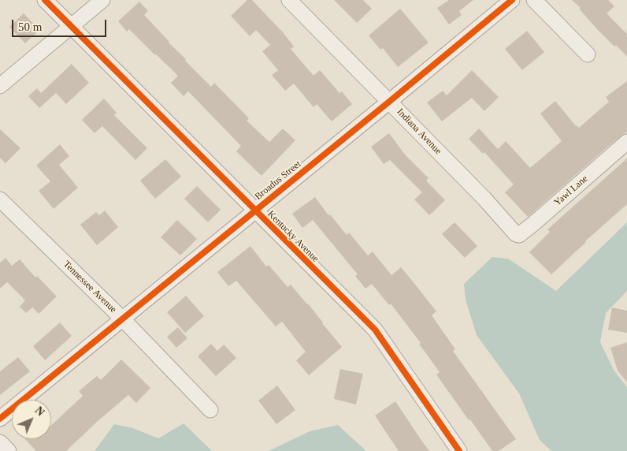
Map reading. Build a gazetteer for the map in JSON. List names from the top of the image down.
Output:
{
  "streets": {
    "street": [
      "Indiana Avenue",
      "Broadus Street",
      "Yawl Lane",
      "Kentucky Avenue",
      "Tennessee Avenue"
    ]
  },
  "crossings": [
    ["Indiana Avenue", "Broadus Street"],
    ["Indiana Avenue", "Yawl Lane"],
    ["Broadus Street", "Kentucky Avenue"],
    ["Broadus Street", "Tennessee Avenue"]
  ],
  "scale_bar": "50 m",
  "north": "top right"
}
